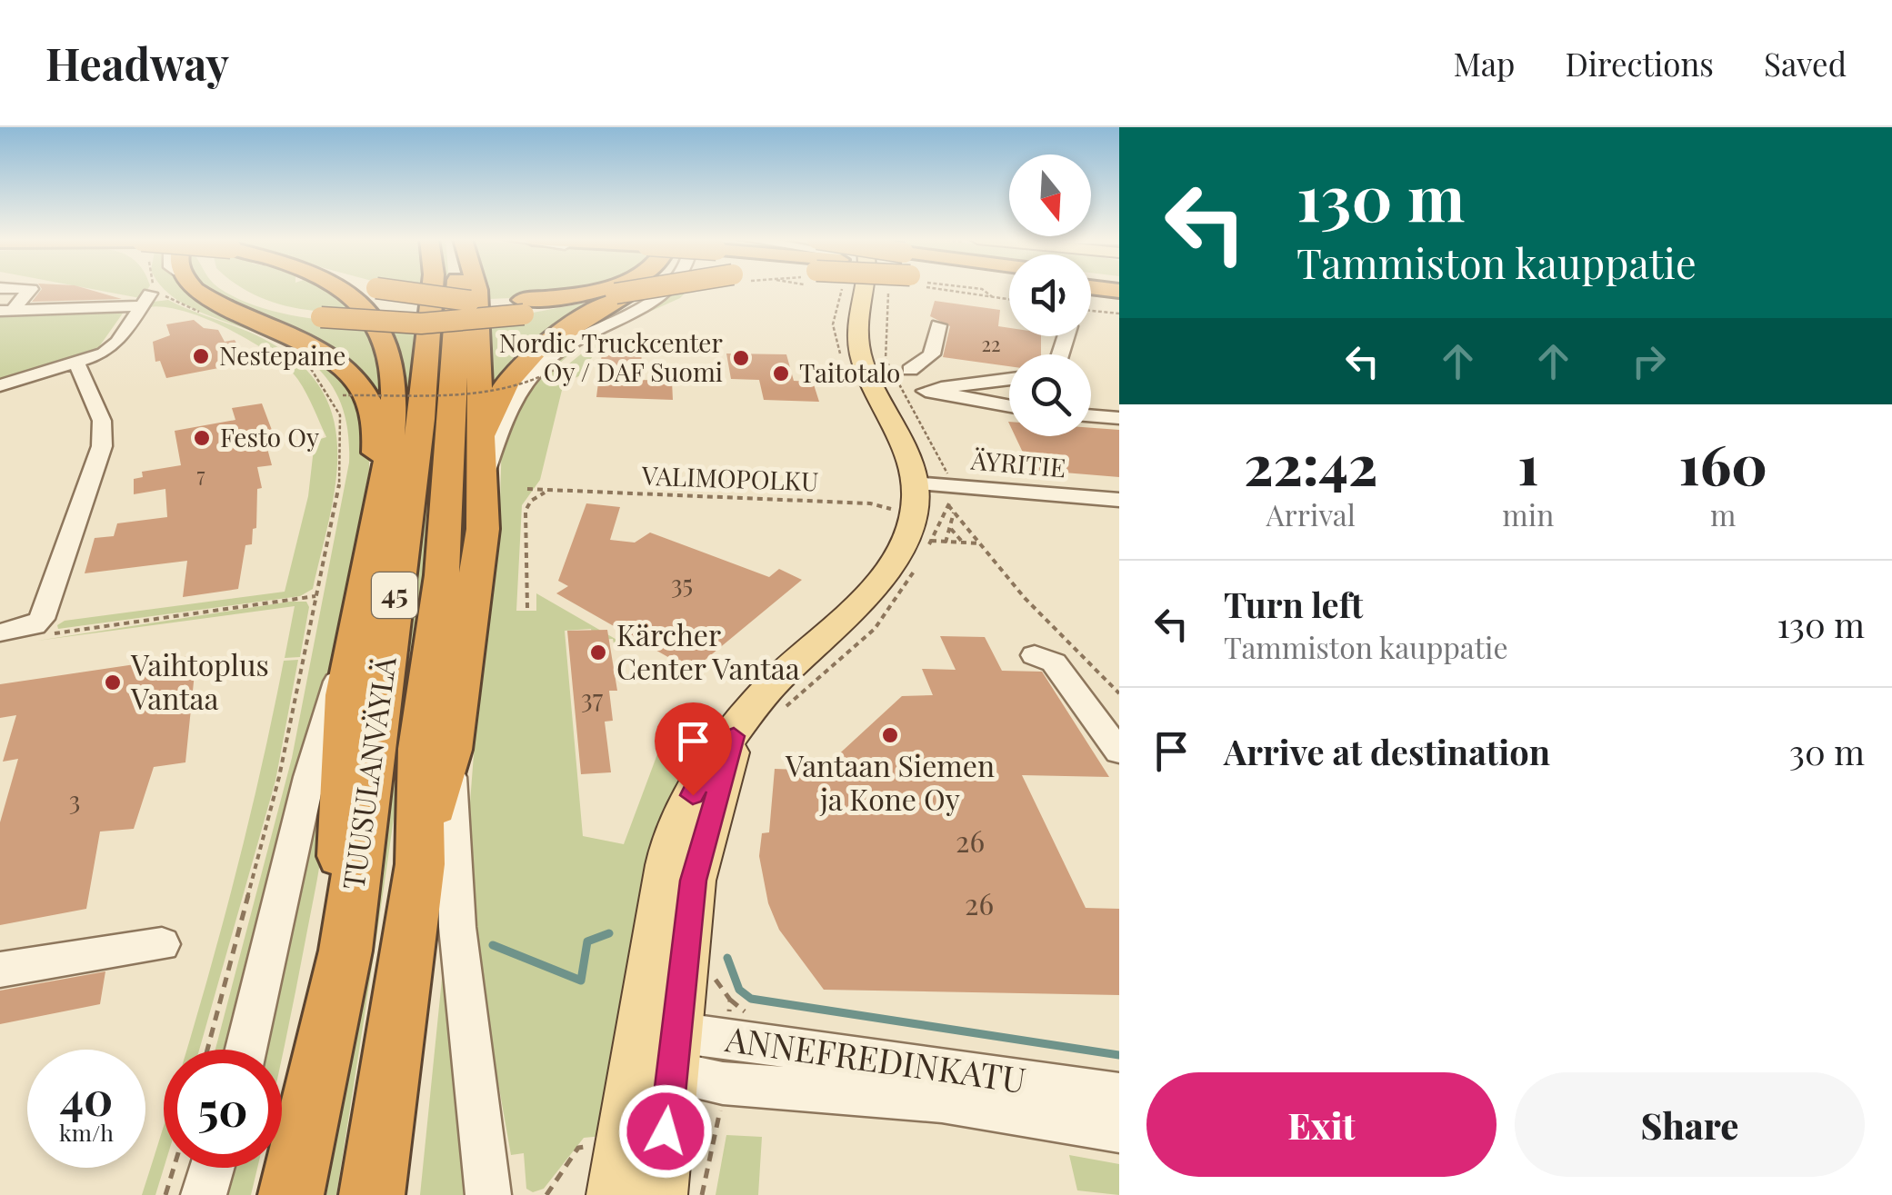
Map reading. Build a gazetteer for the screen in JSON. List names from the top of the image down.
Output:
{
  "streets": {
    "highway": ["45", "TUUSULANVÄYLÄ"],
    "street": ["ÄYRITIE", "ANNEFREDINKATU"],
    "path": ["VALIMOPOLKU"]
  },
  "places": [
    "Nestepaine",
    "Nordic Truckcenter Oy / DAF Suomi",
    "Taitotalo",
    "Festo Oy",
    "Kärcher Center Vantaa",
    "Vaihtoplus Vantaa",
    "Vantaan Siemen ja Kone Oy"
  ],
  "house_numbers": [
    "22",
    "7",
    "35",
    "37",
    "3",
    "26",
    "26"
  ],
  "north": "bottom",
  "page": {
    "header": "Headway",
    "nav": ["Map", "Directions", "Saved"],
    "turn": ["130 m", "Tammiston kauppatie"],
    "eta": [
      "22:42",
      "Arrival",
      "1",
      "min",
      "160",
      "m"
    ],
    "list": [
      {
        "name": "Turn left",
        "note": "Tammiston kauppatie",
        "value": "130 m"
      },
      {
        "name": "Arrive at destination",
        "value": "30 m"
      }
    ],
    "speed": "40 km/h",
    "limit": "50",
    "buttons": ["Exit", "Share"]
  }
}
